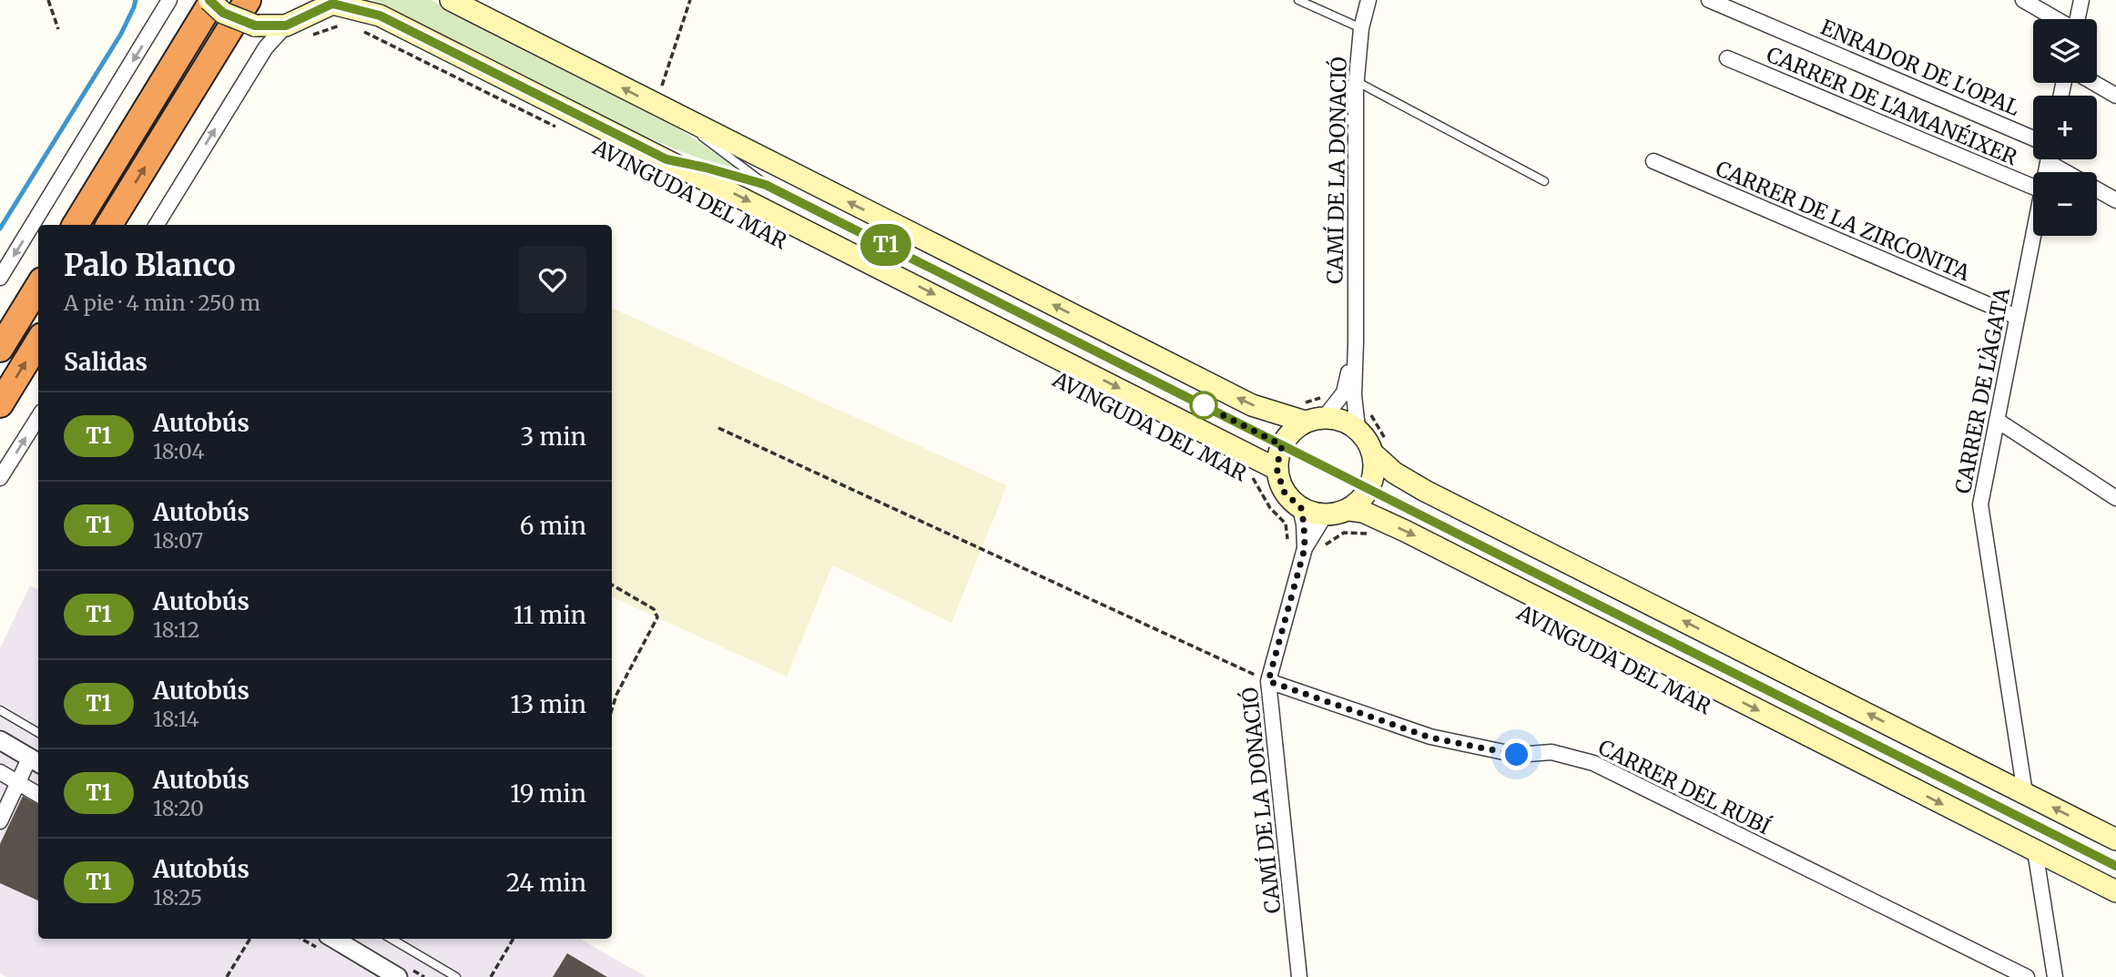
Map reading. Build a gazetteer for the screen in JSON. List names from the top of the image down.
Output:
{
  "streets": {
    "main road": ["AVINGUDA DEL MAR"],
    "street": [
      "ENRADOR DE L'OPAL",
      "CARRER DE L'AMANÉIXER",
      "CAMÍ DE LA DONACIÓ",
      "CARRER DE LA ZIRCONITA",
      "CARRER DE L'ÀGATA",
      "CARRER DEL RUBÍ"
    ]
  },
  "crossings": [
    ["CAMÍ DE LA DONACIÓ", "AVINGUDA DEL MAR"],
    ["CAMÍ DE LA DONACIÓ", "CARRER DEL RUBÍ"],
    ["CARRER DE LA ZIRCONITA", "CARRER DE L'ÀGATA"]
  ],
  "lines": ["bus line T1"],
  "page": {
    "on_map": "T1",
    "map_buttons": ["+", "−"],
    "heading": [
      ["Palo Blanco", "A pie · 4 min · 250 m"],
      "Salidas"
    ],
    "list": [
      {
        "mark": "T1",
        "name": "Autobús",
        "note": "18:04",
        "value": "3 min"
      },
      {
        "mark": "T1",
        "name": "Autobús",
        "note": "18:07",
        "value": "6 min"
      },
      {
        "mark": "T1",
        "name": "Autobús",
        "note": "18:12",
        "value": "11 min"
      },
      {
        "mark": "T1",
        "name": "Autobús",
        "note": "18:14",
        "value": "13 min"
      },
      {
        "mark": "T1",
        "name": "Autobús",
        "note": "18:20",
        "value": "19 min"
      },
      {
        "mark": "T1",
        "name": "Autobús",
        "note": "18:25",
        "value": "24 min"
      }
    ]
  }
}
